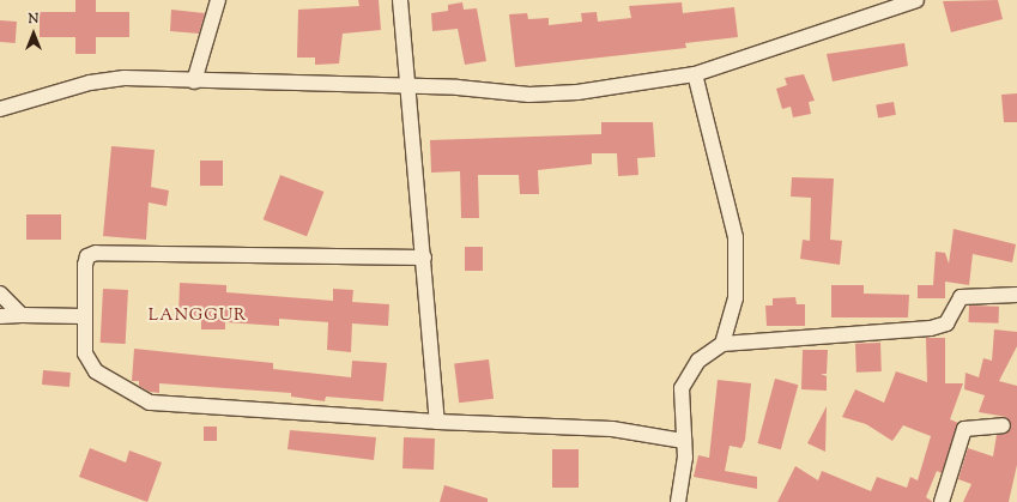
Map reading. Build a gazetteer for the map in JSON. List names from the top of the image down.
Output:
{
  "districts": ["LANGGUR"],
  "north": "top"
}
